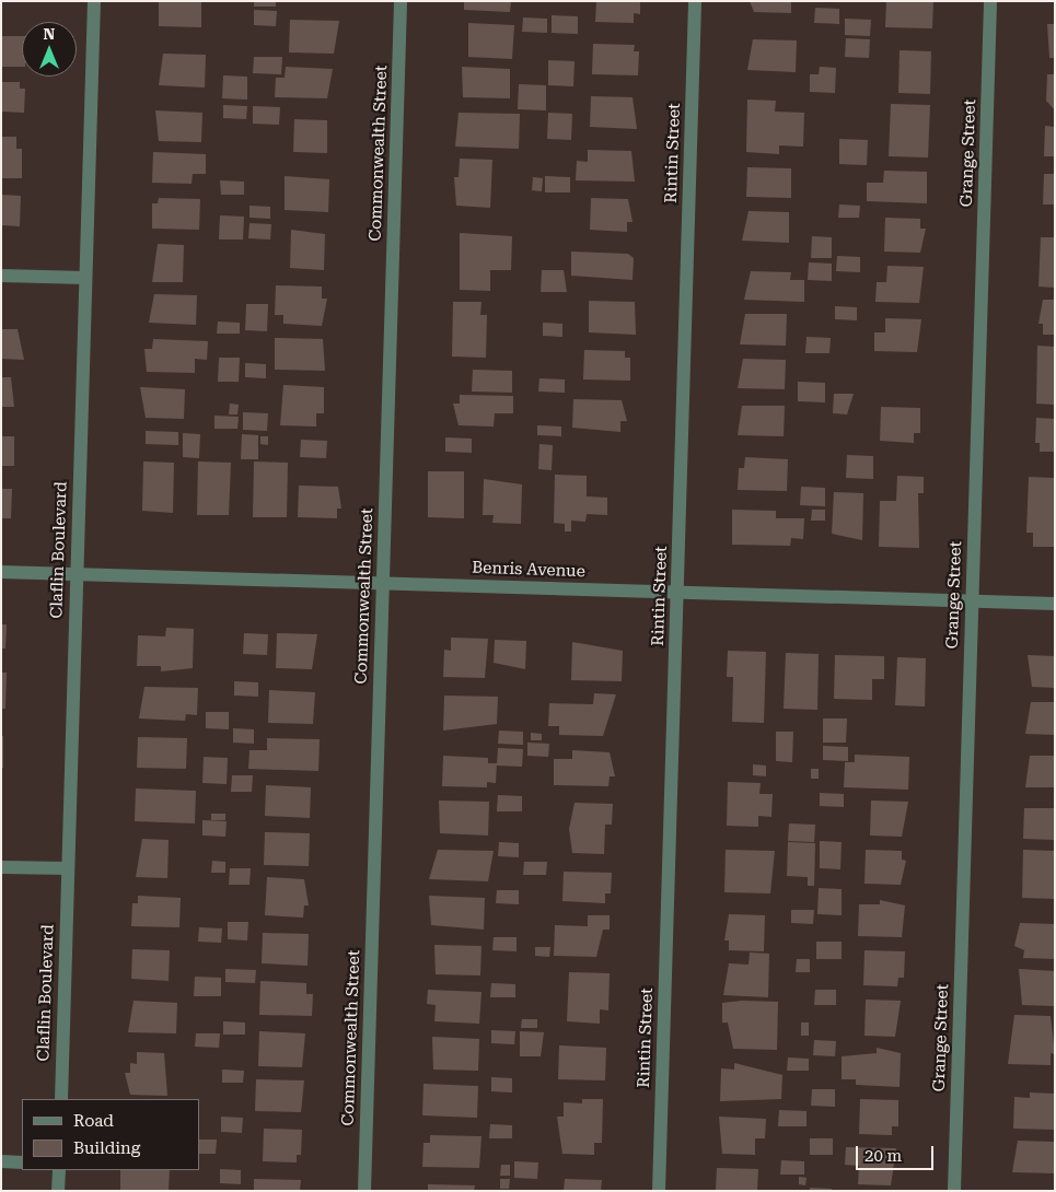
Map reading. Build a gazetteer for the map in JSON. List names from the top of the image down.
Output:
{
  "streets": {
    "street": [
      "Commonwealth Street",
      "Rintin Street",
      "Grange Street",
      "Claflin Boulevard",
      "Benris Avenue"
    ]
  },
  "crossings": [
    ["Commonwealth Street", "Benris Avenue"],
    ["Rintin Street", "Benris Avenue"],
    ["Grange Street", "Benris Avenue"],
    ["Claflin Boulevard", "Benris Avenue"]
  ],
  "legend": ["Road", "Building"],
  "scale_bar": "20 m",
  "north": "top"
}
